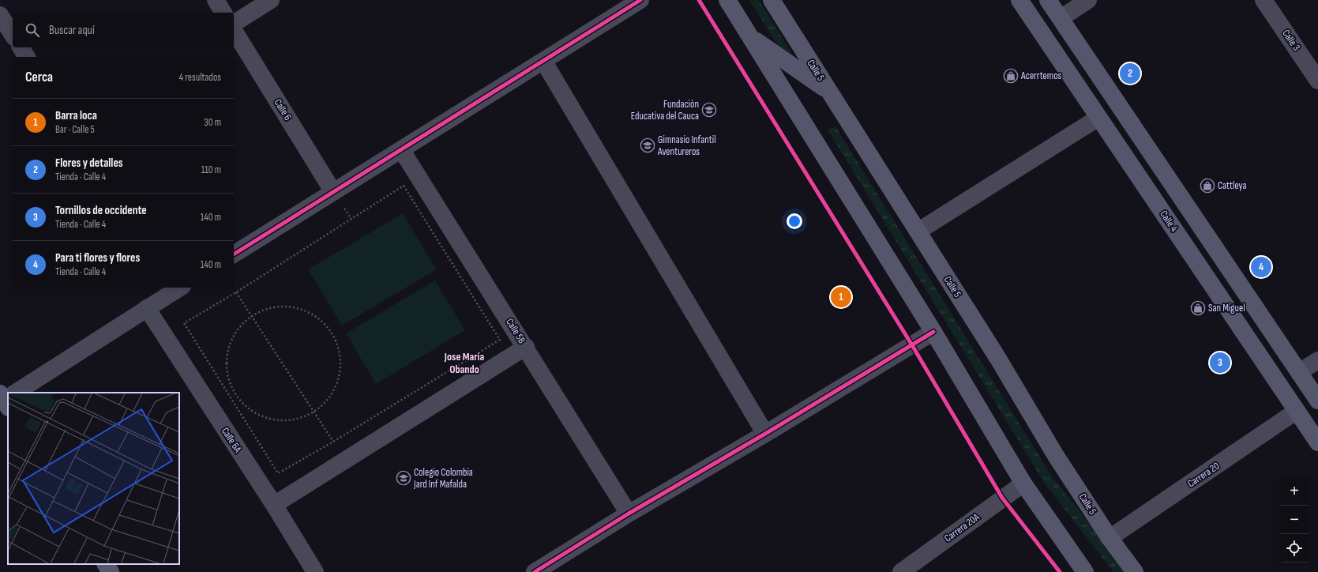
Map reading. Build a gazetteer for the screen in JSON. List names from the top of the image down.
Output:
{
  "streets": {
    "main road": ["Calle 5", "Calle 4"],
    "street": [
      "Calle 3",
      "Calle 6",
      "Calle 5B",
      "Calle 6A",
      "Carrera 20",
      "Carrera 20A"
    ]
  },
  "crossings": [
    ["Calle 5", "Carrera 20"],
    ["Calle 4", "Carrera 20"]
  ],
  "districts": ["Jose María Obando"],
  "places": {
    "shop": ["Acerrtemos", "Cattleya", "San Miguel"],
    "school or university": ["Fundación Educativa del Cauca", "Gimnasio Infantil Aventureros", "Colegio Colombia Jard Inf Mafalda"]
  },
  "page": {
    "search": "Buscar aquí",
    "heading": ["Cerca", "4 resultados"],
    "pins": [
      "2",
      "4",
      "1",
      "3"
    ],
    "list": [
      {
        "mark": "1",
        "name": "Barra loca",
        "note": "Bar · Calle 5",
        "value": "30 m"
      },
      {
        "mark": "2",
        "name": "Flores y detalles",
        "note": "Tienda · Calle 4",
        "value": "110 m"
      },
      {
        "mark": "3",
        "name": "Tornillos de occidente",
        "note": "Tienda · Calle 4",
        "value": "140 m"
      },
      {
        "mark": "4",
        "name": "Para ti flores y flores",
        "note": "Tienda · Calle 4",
        "value": "140 m"
      }
    ],
    "map_buttons": ["+", "−"]
  }
}
